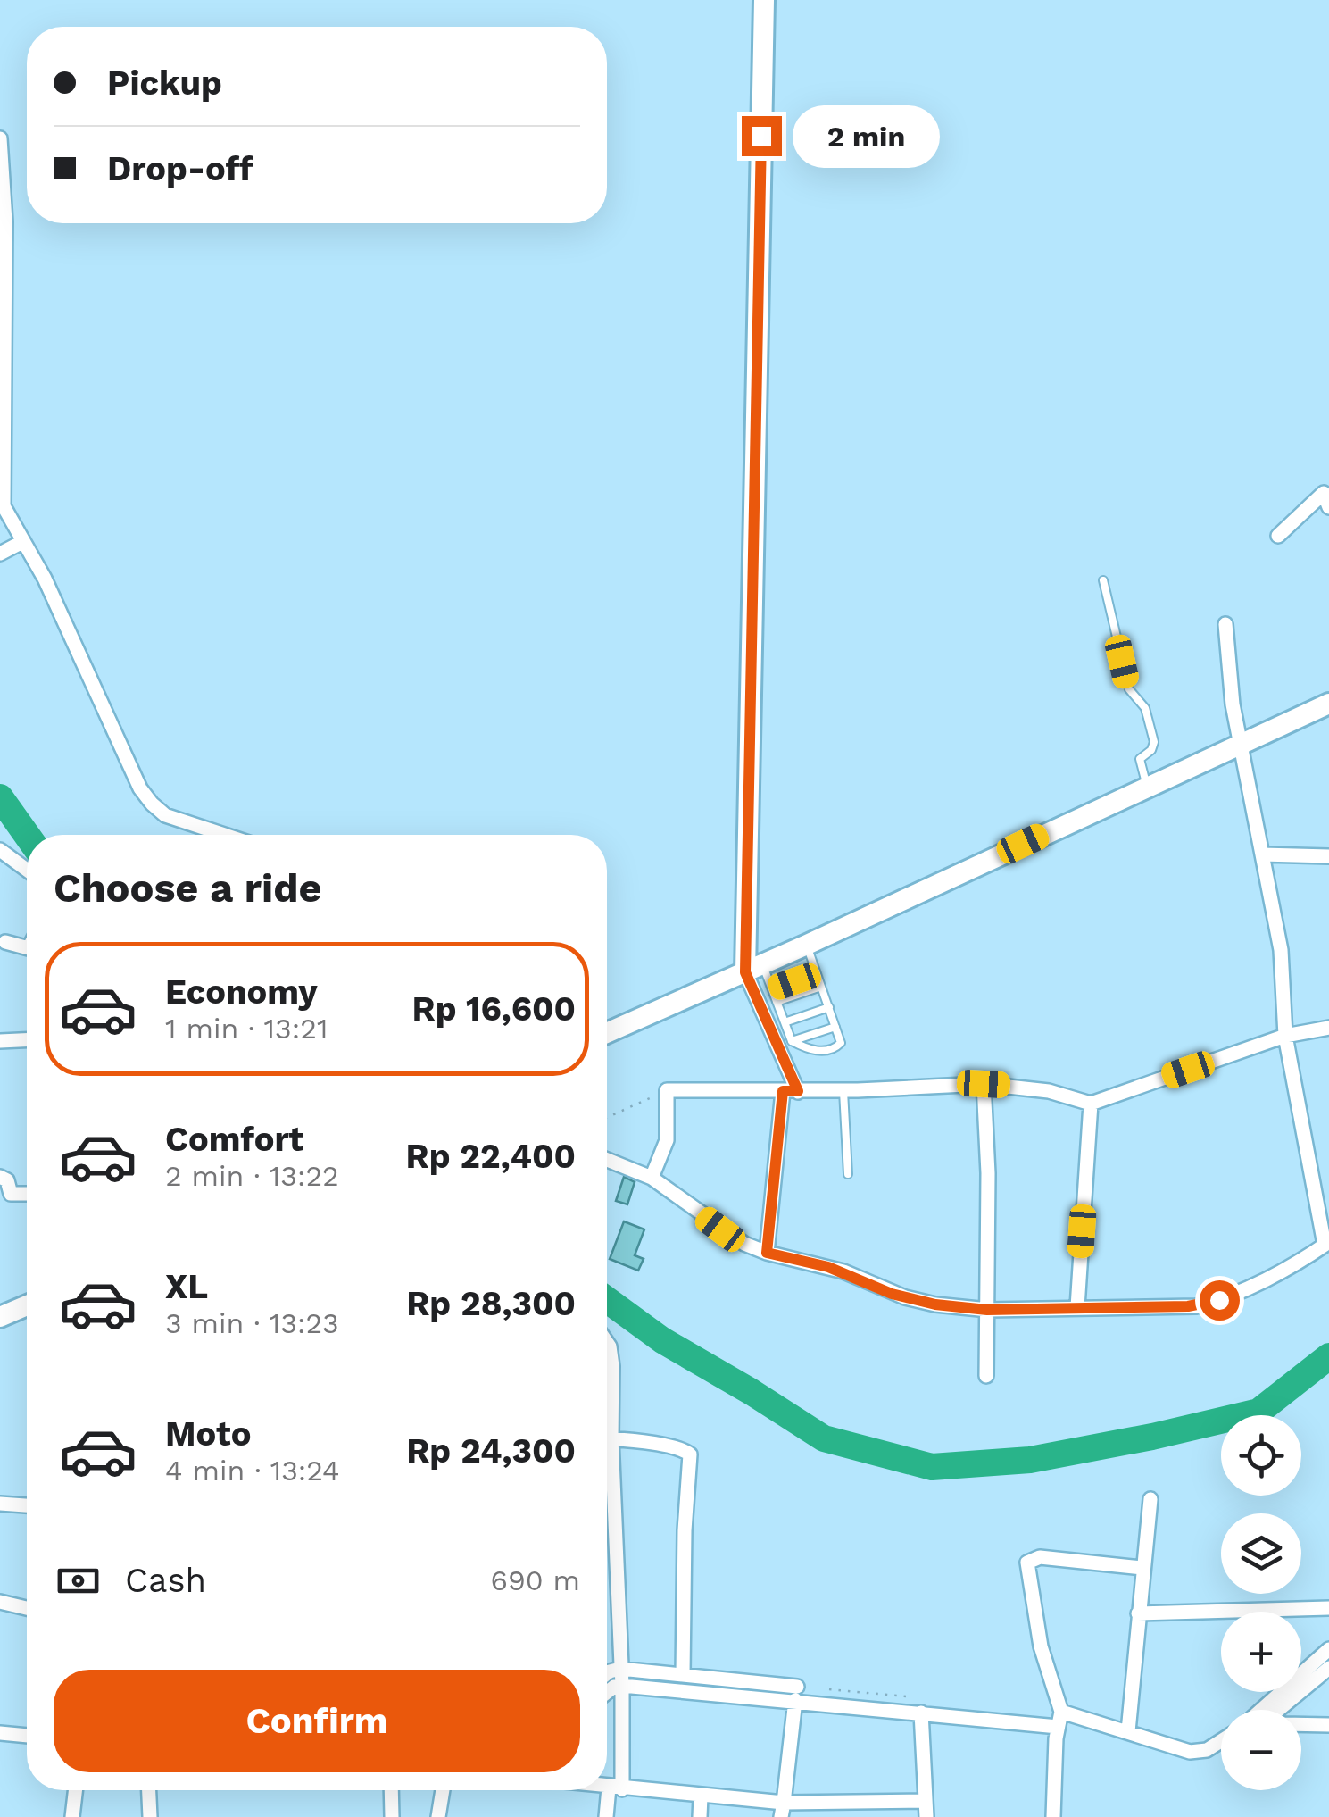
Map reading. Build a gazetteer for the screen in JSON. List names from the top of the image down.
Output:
{
  "page": {
    "banner": ["Pickup", "Drop-off"],
    "bubble": "2 min",
    "heading": "Choose a ride",
    "list": [
      {
        "name": "Economy",
        "note": "1 min · 13:21",
        "value": "Rp 16,600"
      },
      {
        "name": "Comfort",
        "note": "2 min · 13:22",
        "value": "Rp 22,400"
      },
      {
        "name": "XL",
        "note": "3 min · 13:23",
        "value": "Rp 28,300"
      },
      {
        "name": "Moto",
        "note": "4 min · 13:24",
        "value": "Rp 24,300"
      }
    ],
    "map_buttons": ["+", "−"],
    "pay": ["Cash", "690 m"],
    "buttons": "Confirm"
  }
}
